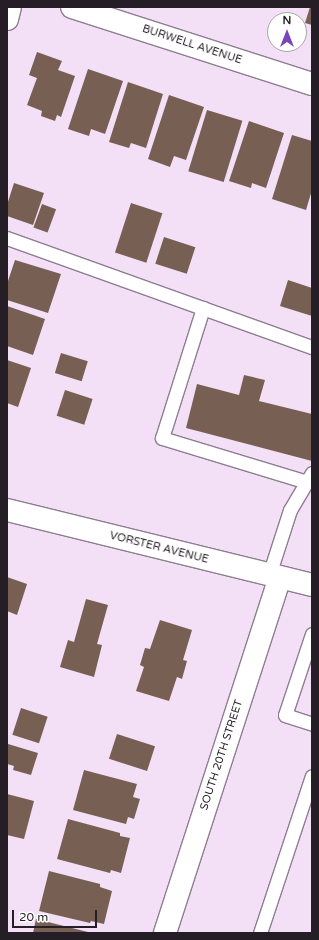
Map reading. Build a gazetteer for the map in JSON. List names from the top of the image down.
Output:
{
  "streets": {
    "street": ["BURWELL AVENUE", "VORSTER AVENUE", "SOUTH 20TH STREET"]
  },
  "crossings": [
    ["VORSTER AVENUE", "SOUTH 20TH STREET"]
  ],
  "scale_bar": "20 m",
  "north": "top"
}
